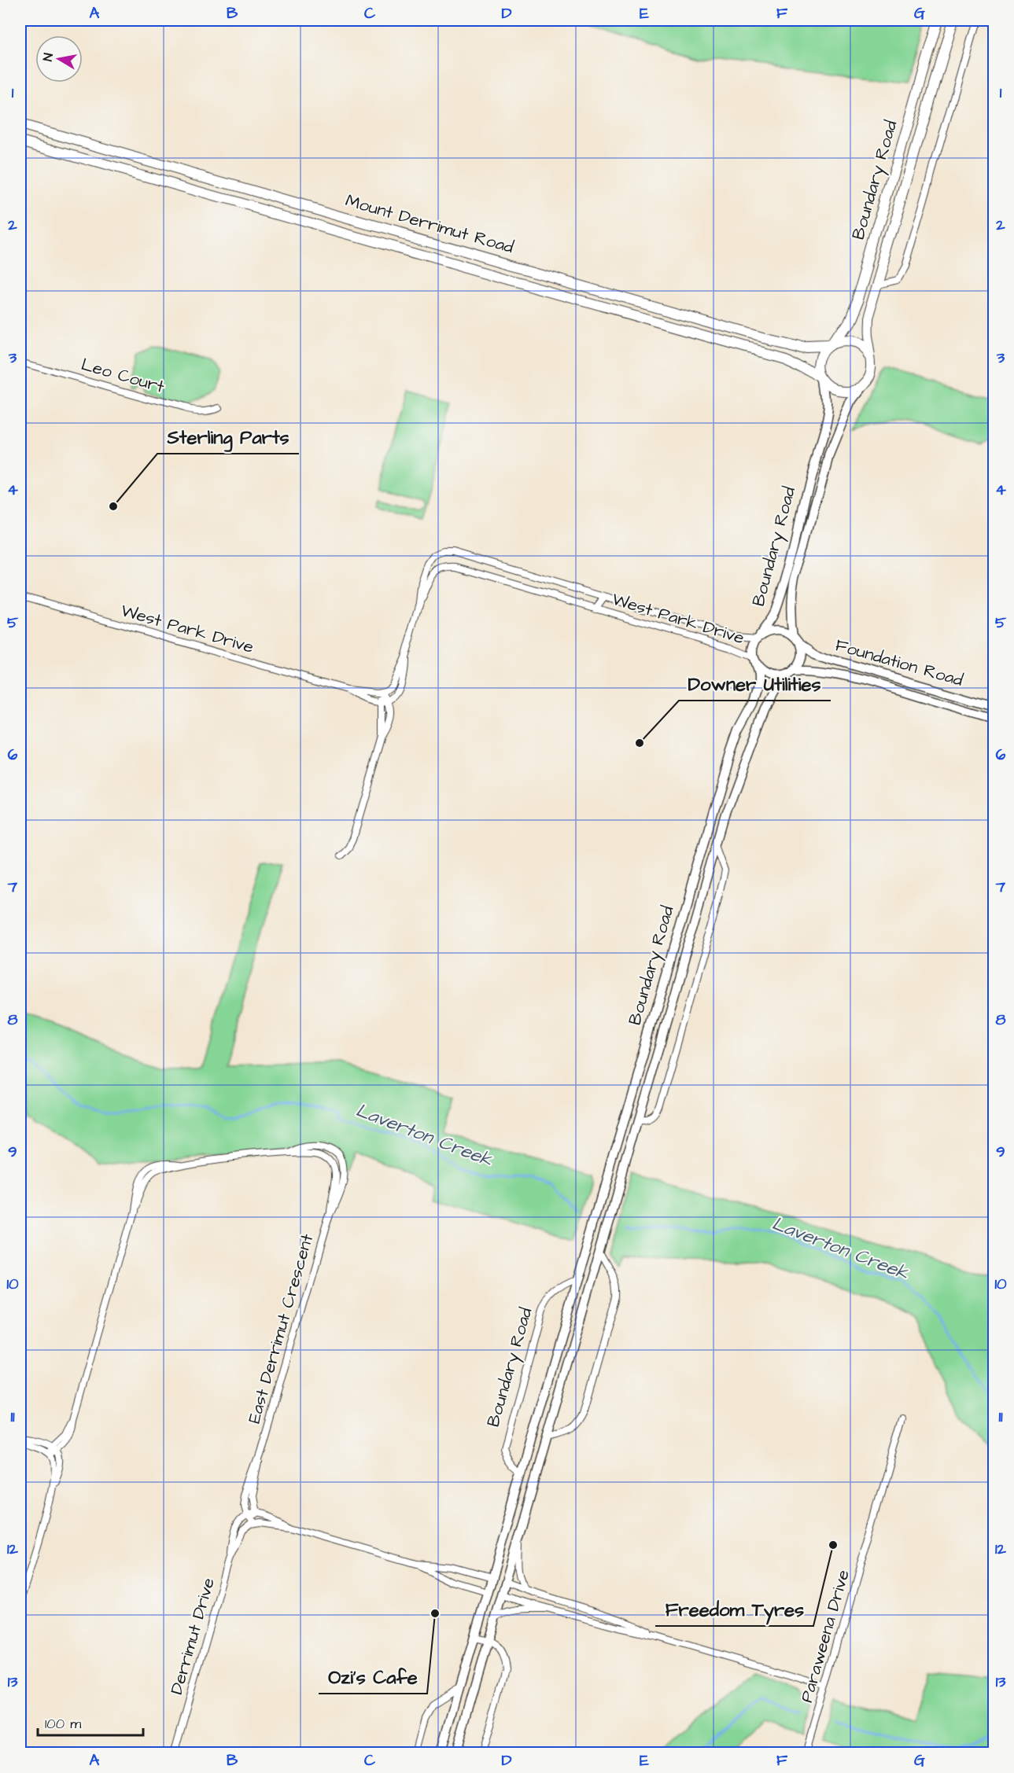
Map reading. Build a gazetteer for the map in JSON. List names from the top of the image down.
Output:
{
  "streets": {
    "main road": ["Boundary Road", "Mount Derrimut Road", "Foundation Road"],
    "street": [
      "Leo Court",
      "West Park Drive",
      "East Derrimut Crescent",
      "Derrimut Drive",
      "Paraweena Drive"
    ]
  },
  "crossings": [
    ["Boundary Road", "Mount Derrimut Road"],
    ["Boundary Road", "West Park Drive"],
    ["Boundary Road", "Foundation Road"],
    ["West Park Drive", "Foundation Road"],
    ["East Derrimut Crescent", "Derrimut Drive"]
  ],
  "water": ["Laverton Creek"],
  "places": [
    "Sterling Parts",
    "Downer Utilities",
    "Freedom Tyres",
    "Ozi's Cafe"
  ],
  "scale_bar": "100 m",
  "north": "left",
  "grid": {
    "columns": [
      "A",
      "B",
      "C",
      "D",
      "E",
      "F",
      "G"
    ],
    "rows": [
      "1",
      "2",
      "3",
      "4",
      "5",
      "6",
      "7",
      "8",
      "9",
      "10",
      "11",
      "12",
      "13"
    ]
  }
}
